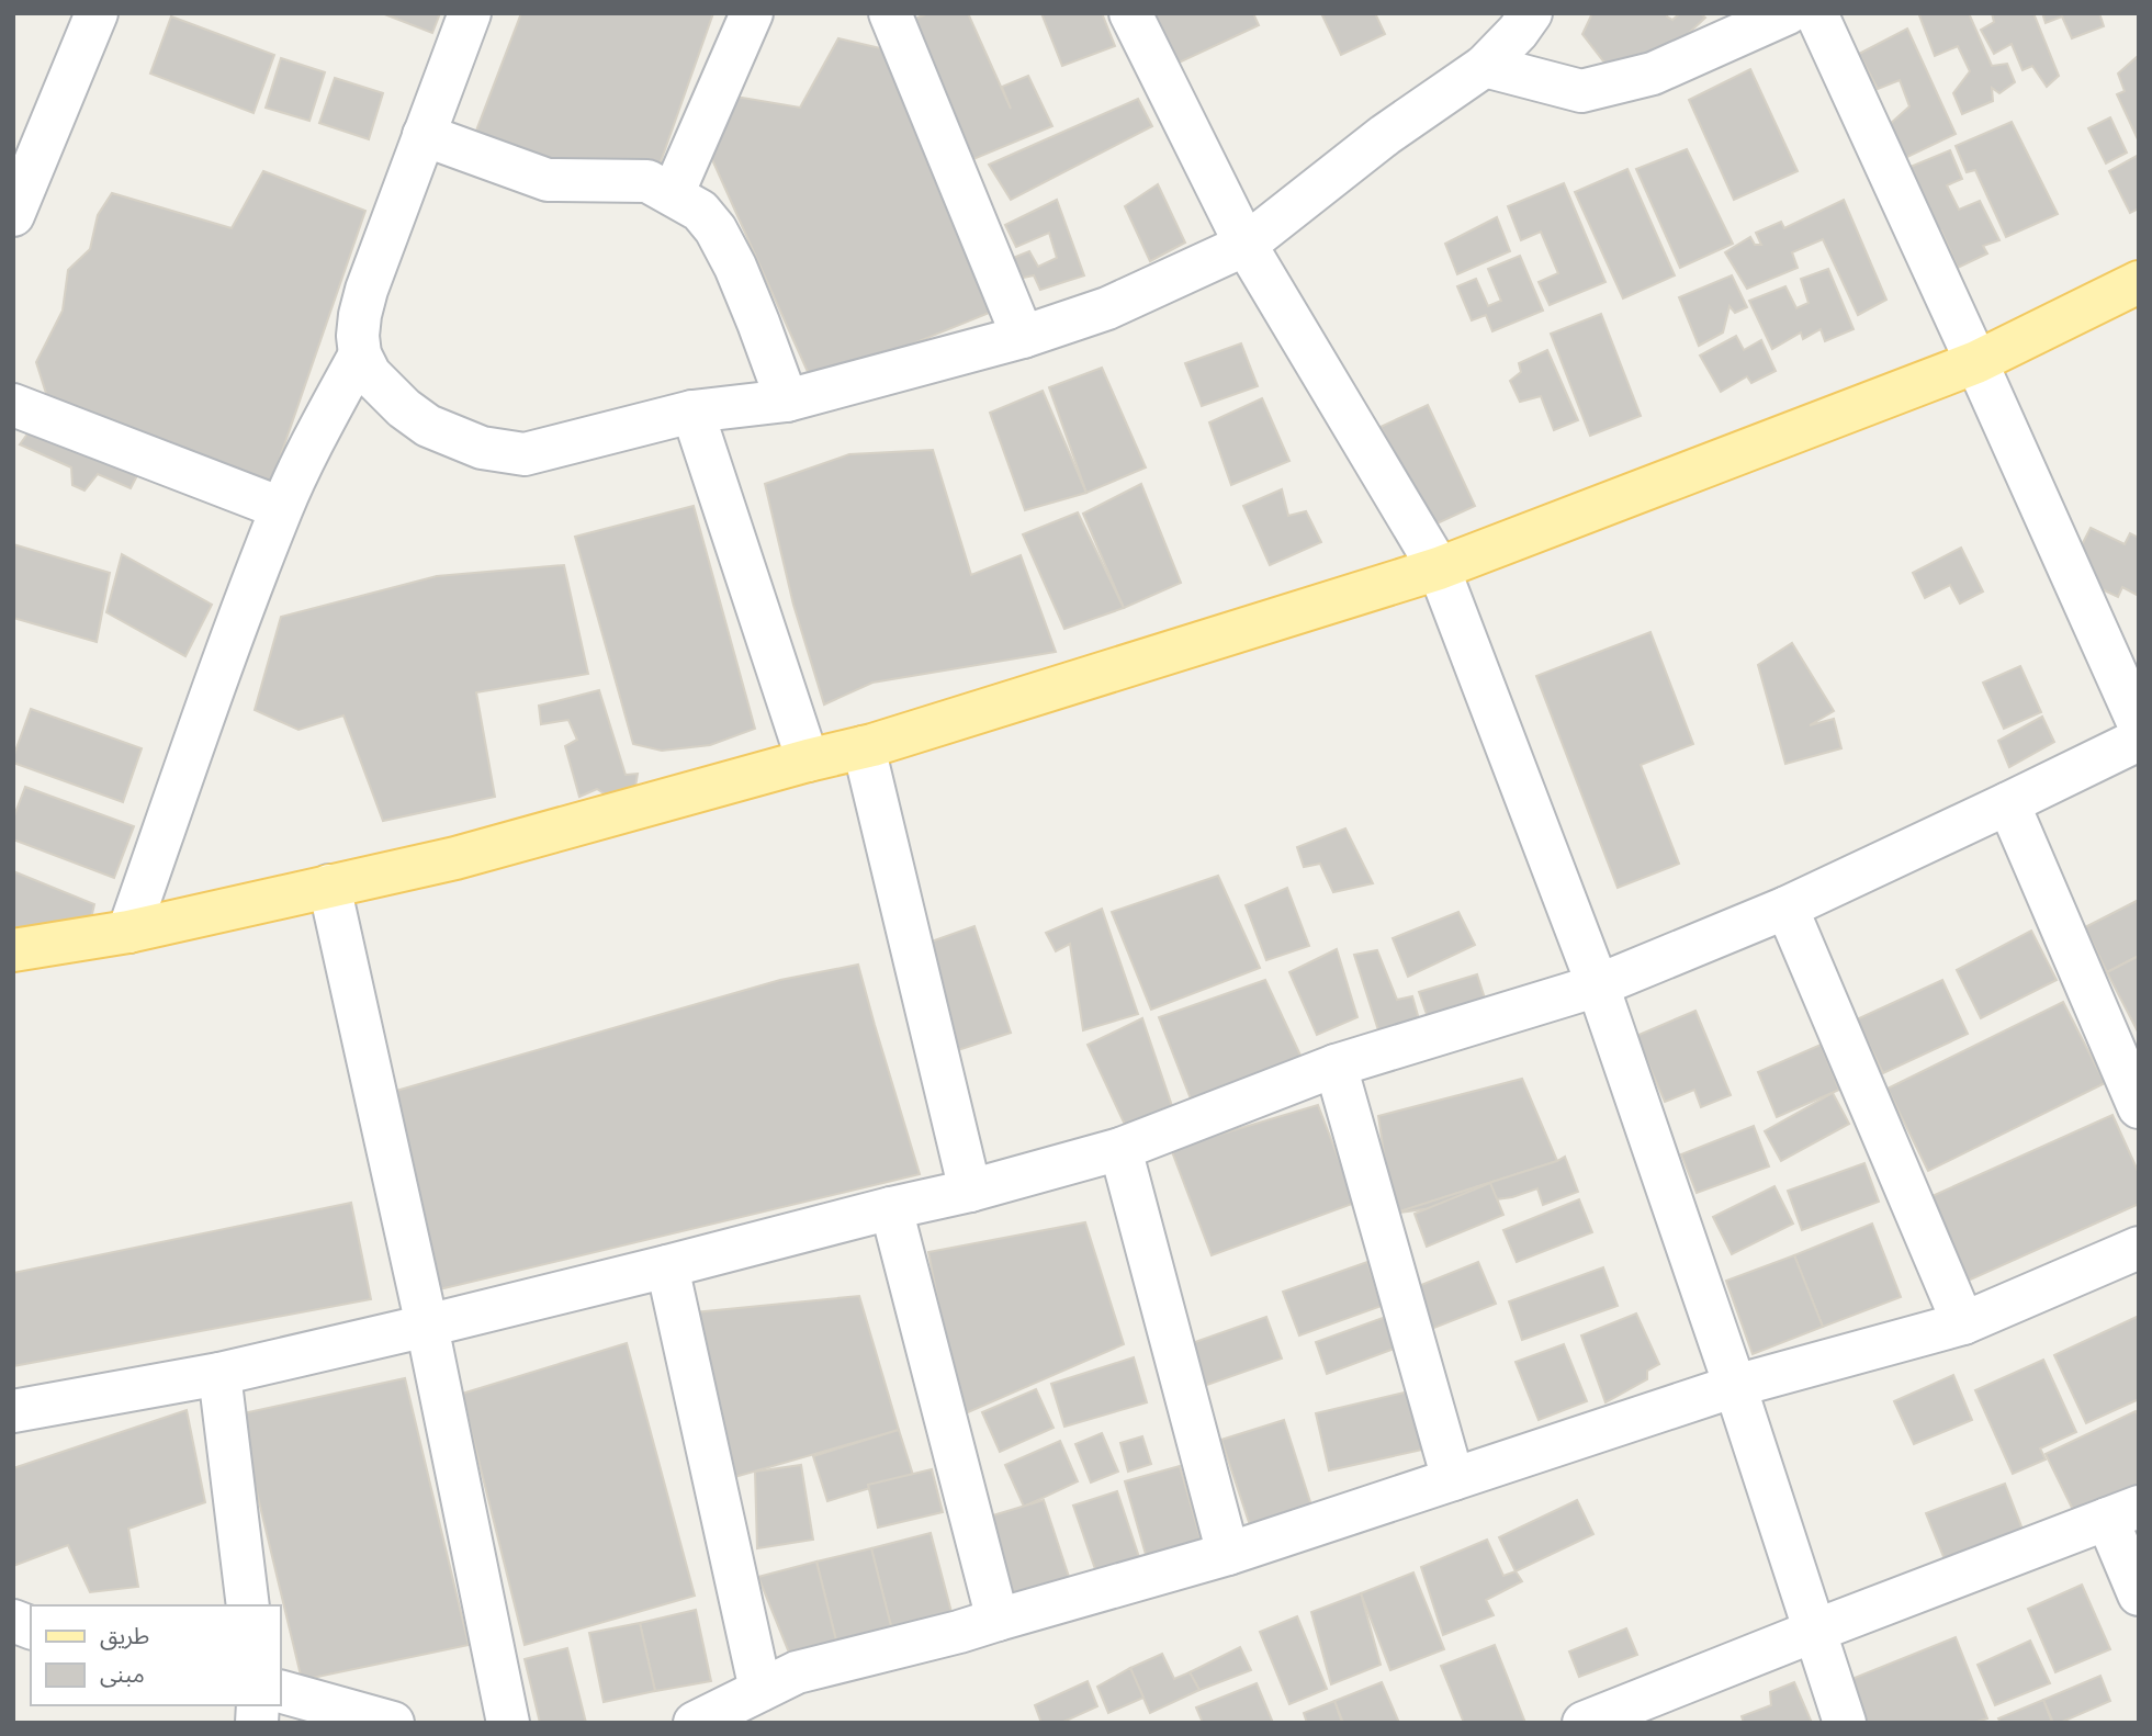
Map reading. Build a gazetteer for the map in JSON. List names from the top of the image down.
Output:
{
  "legend": ["طريق", "مبنى"]
}
